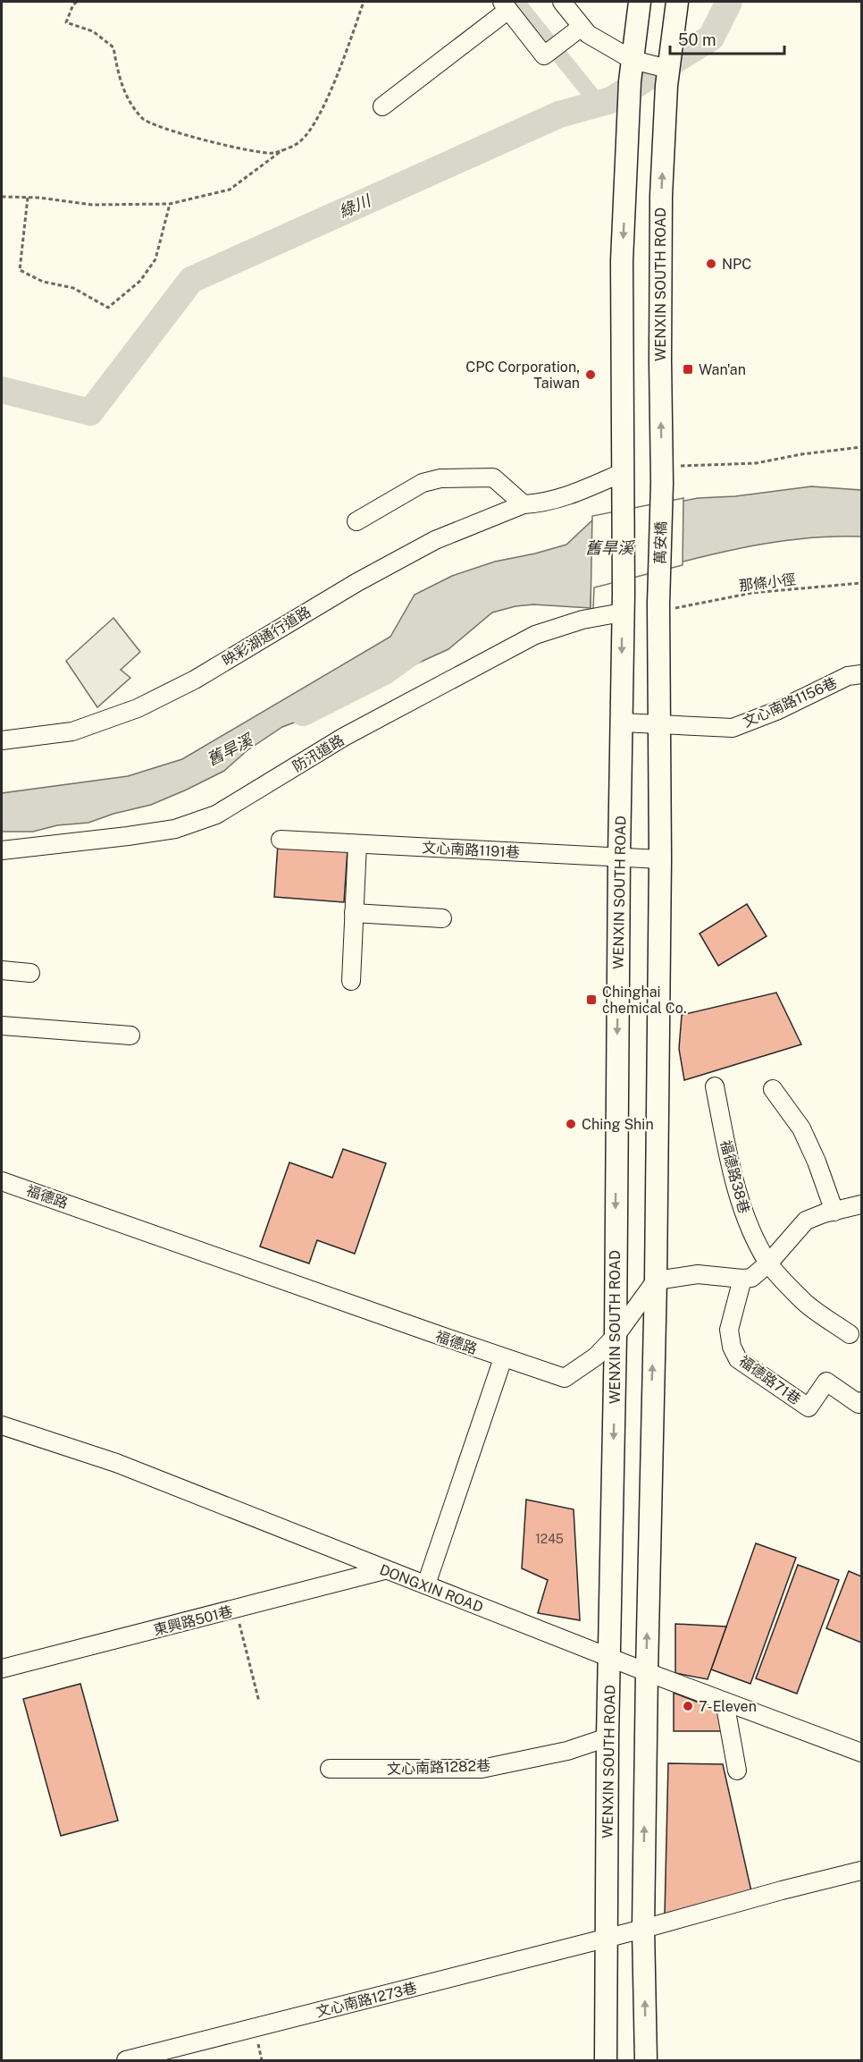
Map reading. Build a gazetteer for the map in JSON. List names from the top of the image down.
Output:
{
  "streets": {
    "main road": ["WENXIN SOUTH ROAD", "萬安橋"],
    "street": [
      "映彩湖通行道路",
      "文心南路1156巷",
      "防汛道路",
      "文心南路1191巷",
      "福德路38巷",
      "福德路",
      "福德路71巷",
      "DONGXIN ROAD",
      "東興路501巷",
      "文心南路1282巷",
      "文心南路1273巷"
    ],
    "path": ["那條小徑"]
  },
  "crossings": [
    ["WENXIN SOUTH ROAD", "萬安橋"],
    ["WENXIN SOUTH ROAD", "文心南路1156巷"],
    ["WENXIN SOUTH ROAD", "防汛道路"],
    ["WENXIN SOUTH ROAD", "文心南路1191巷"],
    ["WENXIN SOUTH ROAD", "福德路"],
    ["WENXIN SOUTH ROAD", "DONGXIN ROAD"],
    ["WENXIN SOUTH ROAD", "文心南路1282巷"],
    ["WENXIN SOUTH ROAD", "文心南路1273巷"],
    ["萬安橋", "那條小徑"],
    ["DONGXIN ROAD", "東興路501巷"]
  ],
  "water": ["綠川", "舊旱溪"],
  "places": {
    "other": [
      "NPC",
      "CPC Corporation, Taiwan",
      "Ching Shin",
      "7-Eleven"
    ],
    "transit": ["Wan'an", "Chinghai chemical Co."]
  },
  "house_numbers": ["1245"],
  "scale_bar": "50 m"
}
